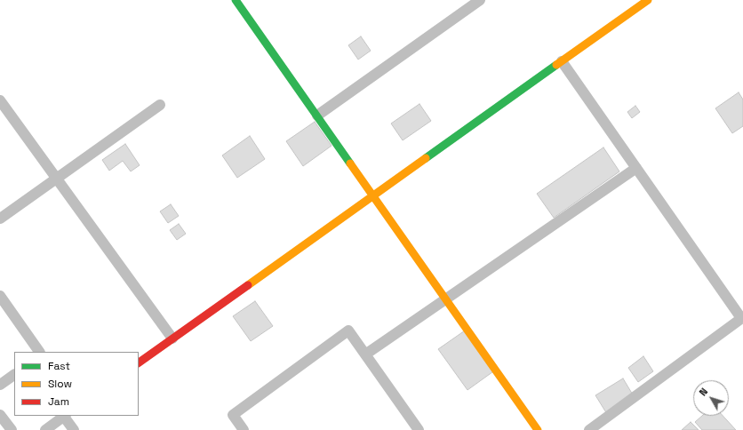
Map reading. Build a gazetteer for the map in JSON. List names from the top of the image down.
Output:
{
  "legend": ["Fast", "Slow", "Jam"],
  "north": "top left"
}
